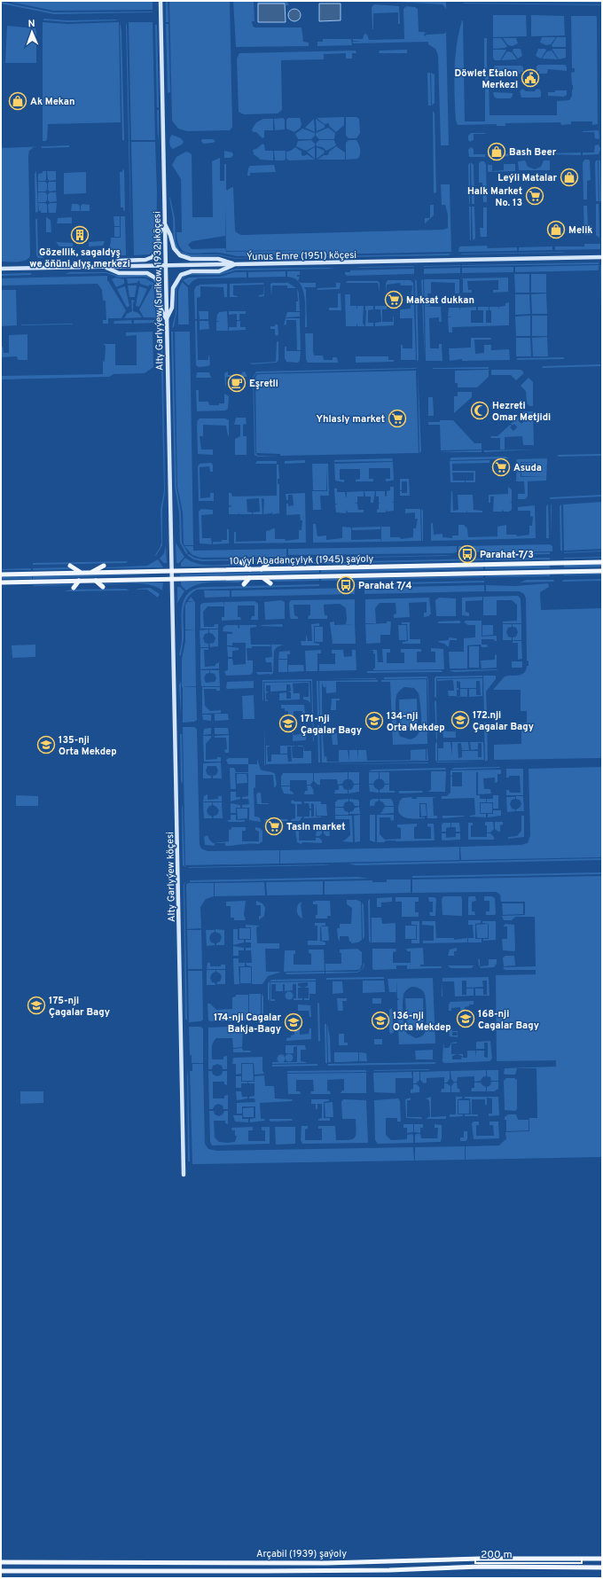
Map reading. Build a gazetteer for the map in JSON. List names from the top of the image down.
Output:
{
  "streets": {
    "main road": ["10 ýyl Abadançylyk (1945) şaýoly", "Arçabil (1939) şaýoly"],
    "street": ["Ýunus Emre (1951) köçesi", "Alty Garlyýew (Surikow, 1932) köçesi", "Alty Garlyýew köçesi"]
  },
  "crossings": [
    ["Ýunus Emre (1951) köçesi", "Alty Garlyýew (Surikow, 1932) köçesi"],
    ["Alty Garlyýew (Surikow, 1932) köçesi", "10 ýyl Abadançylyk (1945) şaýoly"],
    ["Alty Garlyýew (Surikow, 1932) köçesi", "Alty Garlyýew köçesi"],
    ["10 ýyl Abadançylyk (1945) şaýoly", "Alty Garlyýew köçesi"]
  ],
  "places": {
    "public building": ["Döwlet Etalon Merkezi"],
    "shop": [
      "Ak Mekan",
      "Bash Beer",
      "Leýli Matalar",
      "Melik"
    ],
    "supermarket": [
      "Halk Market No. 13",
      "Maksat dukkan",
      "Yhlasly market",
      "Asuda",
      "Tasin market"
    ],
    "building": ["Gözellik, sagaldyş we öňüni alyş merkezi"],
    "cafe": ["Eşretli"],
    "mosque": ["Hezreti Omar Metjidi"],
    "bus stop": ["Parahat-7/3", "Parahat 7/4"],
    "school or university": [
      "172.nji Çagalar Bagy",
      "134-nji Orta Mekdep",
      "171-nji Çagalar Bagy",
      "135-nji Orta Mekdep",
      "175-nji Çagalar Bagy",
      "168-nji Cagalar Bagy",
      "136-nji Orta Mekdep",
      "174-nji Cagalar Bakja-Bagy"
    ]
  },
  "scale_bar": "200 m",
  "north": "top"
}
